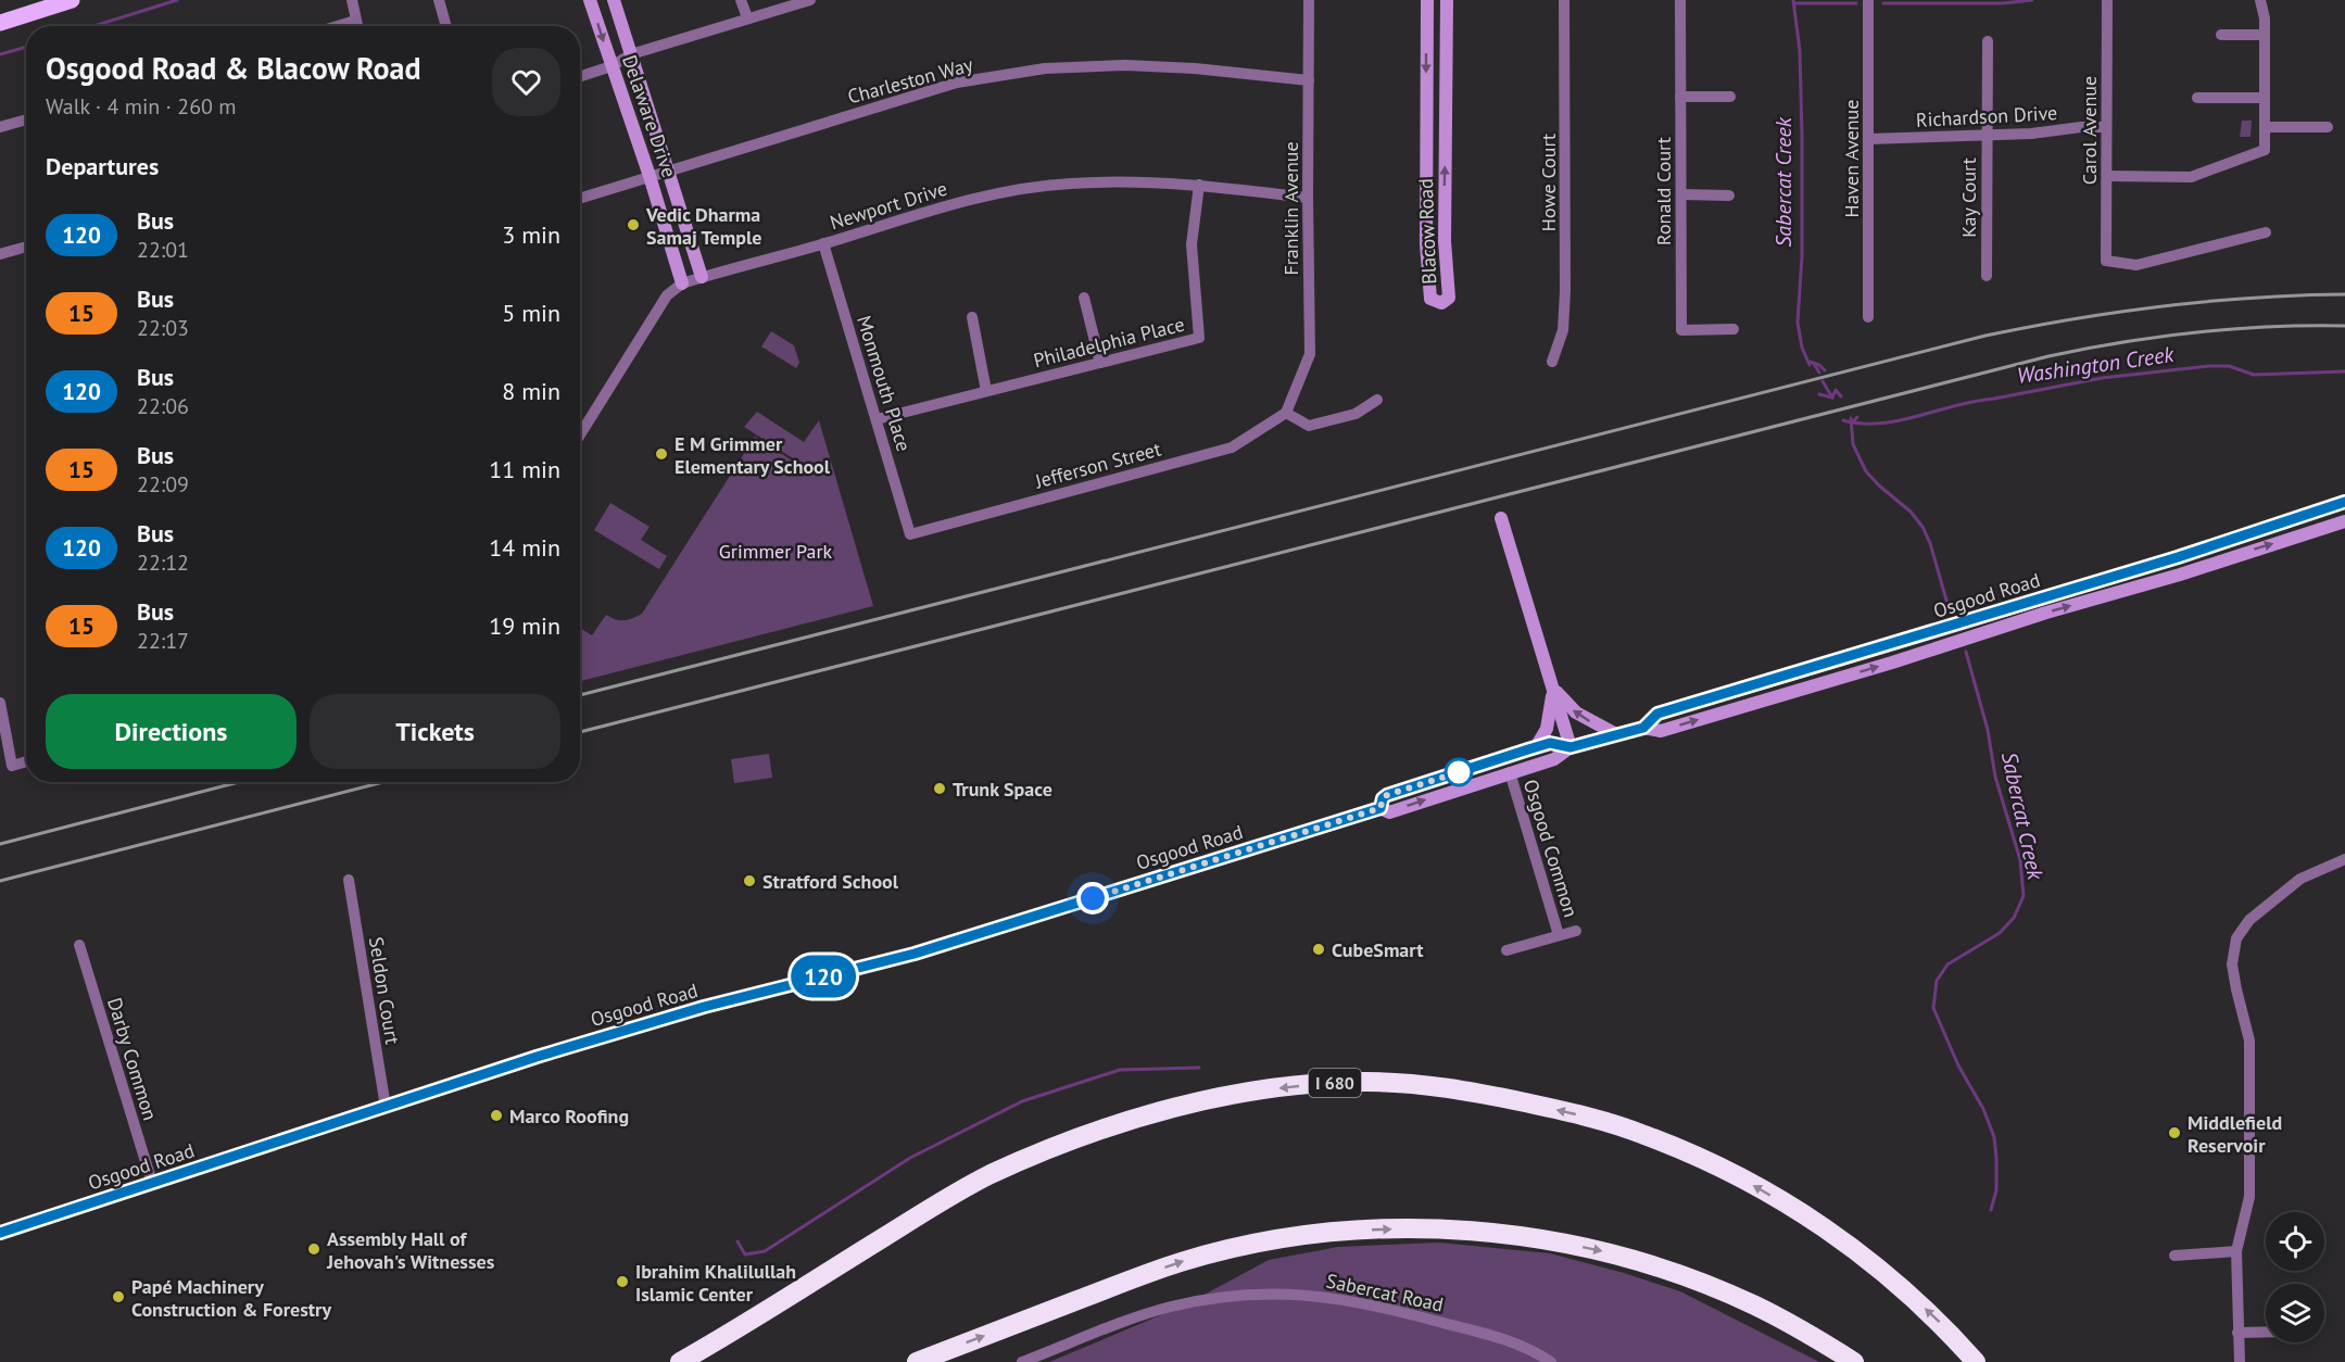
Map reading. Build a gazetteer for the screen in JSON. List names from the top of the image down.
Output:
{
  "streets": {
    "highway": ["I 680"],
    "main road": ["Delaware Drive", "Blacow Road", "Osgood Road"],
    "street": [
      "Charleston Way",
      "Richardson Drive",
      "Carol Avenue",
      "Haven Avenue",
      "Howe Court",
      "Ronald Court",
      "Kay Court",
      "Newport Drive",
      "Franklin Avenue",
      "Philadelphia Place",
      "Monmouth Place",
      "Jefferson Street",
      "Osgood Common",
      "Seldon Court",
      "Darby Common",
      "Sabercat Road"
    ]
  },
  "crossings": [
    ["Charleston Way", "Delaware Drive"],
    ["Charleston Way", "Franklin Avenue"],
    ["Delaware Drive", "Newport Drive"],
    ["Richardson Drive", "Carol Avenue"],
    ["Richardson Drive", "Haven Avenue"],
    ["Richardson Drive", "Kay Court"],
    ["Newport Drive", "Franklin Avenue"],
    ["Newport Drive", "Philadelphia Place"],
    ["Newport Drive", "Monmouth Place"],
    ["Franklin Avenue", "Jefferson Street"],
    ["Philadelphia Place", "Monmouth Place"],
    ["Monmouth Place", "Jefferson Street"],
    ["Osgood Road", "Osgood Common"],
    ["Osgood Road", "Seldon Court"],
    ["Osgood Road", "Darby Common"]
  ],
  "water": ["Sabercat Creek", "Washington Creek"],
  "parks": ["Grimmer Park"],
  "places": [
    "Vedic Dharma Samaj Temple",
    "E M Grimmer Elementary School",
    "Trunk Space",
    "Stratford School",
    "CubeSmart",
    "Marco Roofing",
    "Middlefield Reservoir",
    "Assembly Hall of Jehovah's Witnesses",
    "Ibrahim Khalilullah Islamic Center",
    "Papé Machinery Construction & Forestry"
  ],
  "lines": ["bus line 120"],
  "page": {
    "on_map": "120",
    "heading": [
      ["Osgood Road & Blacow Road", "Walk · 4 min · 260 m"],
      "Departures"
    ],
    "list": [
      {
        "mark": "120",
        "name": "Bus",
        "note": "22:01",
        "value": "3 min"
      },
      {
        "mark": "15",
        "name": "Bus",
        "note": "22:03",
        "value": "5 min"
      },
      {
        "mark": "120",
        "name": "Bus",
        "note": "22:06",
        "value": "8 min"
      },
      {
        "mark": "15",
        "name": "Bus",
        "note": "22:09",
        "value": "11 min"
      },
      {
        "mark": "120",
        "name": "Bus",
        "note": "22:12",
        "value": "14 min"
      },
      {
        "mark": "15",
        "name": "Bus",
        "note": "22:17",
        "value": "19 min"
      }
    ],
    "buttons": ["Directions", "Tickets"]
  }
}
